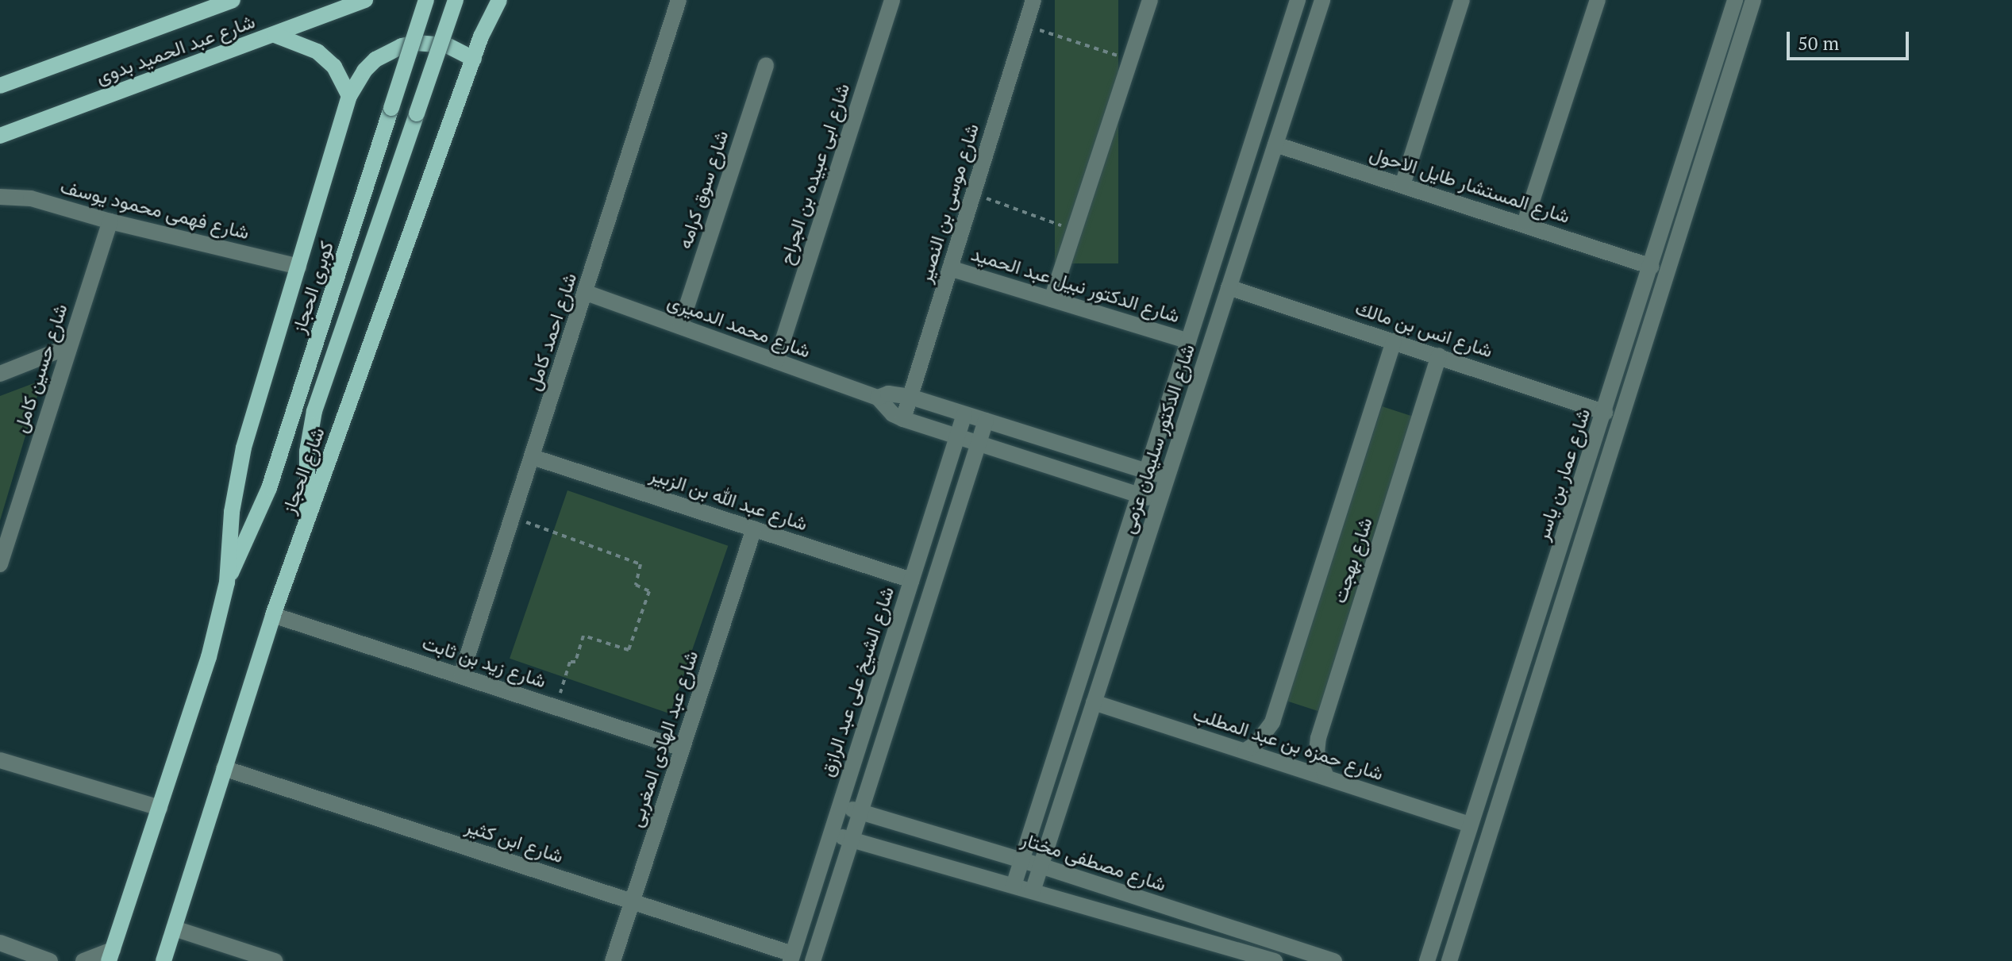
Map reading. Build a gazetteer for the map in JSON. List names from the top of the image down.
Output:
{
  "streets": {
    "main road": ["شارع عبد الحميد بدوى", "كوبرى الحجاز", "شارع الحجاز"],
    "street": [
      "شارع ابى عبيده بن الجراح",
      "شارع المستشار طايل الاحول",
      "شارع سوق كرامه",
      "شارع موسى بن النصير",
      "شارع فهمى محمود يوسف",
      "شارع الدكتور نبيل عبد الحميد",
      "شارع محمد الدميرى",
      "شارع انس بن مالك",
      "شارع احمد كامل",
      "شارع حسين كامل",
      "شارع الدكتور سليمان عزمى",
      "شارع عمار بن ياسر",
      "شارع عبد الله بن الزبير",
      "شارع بهجت",
      "شارع زيد بن ثابت",
      "شارع الشيخ على عبد الرازق",
      "شارع عبد الهادى المغربى",
      "شارع حمزه بن عبد المطلب",
      "شارع ابن كثير",
      "شارع مصطفى مختار"
    ]
  },
  "crossings": [
    ["شارع ابى عبيده بن الجراح", "شارع محمد الدميرى"],
    ["شارع المستشار طايل الاحول", "شارع الدكتور سليمان عزمى"],
    ["شارع المستشار طايل الاحول", "شارع عمار بن ياسر"],
    ["شارع سوق كرامه", "شارع محمد الدميرى"],
    ["شارع موسى بن النصير", "شارع الدكتور نبيل عبد الحميد"],
    ["شارع موسى بن النصير", "شارع محمد الدميرى"],
    ["شارع فهمى محمود يوسف", "شارع حسين كامل"],
    ["شارع الدكتور نبيل عبد الحميد", "شارع الدكتور سليمان عزمى"],
    ["كوبرى الحجاز", "شارع الحجاز"],
    ["شارع محمد الدميرى", "شارع احمد كامل"],
    ["شارع محمد الدميرى", "شارع الدكتور سليمان عزمى"],
    ["شارع محمد الدميرى", "شارع الشيخ على عبد الرازق"],
    ["شارع انس بن مالك", "شارع الدكتور سليمان عزمى"],
    ["شارع انس بن مالك", "شارع عمار بن ياسر"],
    ["شارع انس بن مالك", "شارع بهجت"],
    ["شارع احمد كامل", "شارع عبد الله بن الزبير"],
    ["شارع احمد كامل", "شارع زيد بن ثابت"],
    ["شارع الدكتور سليمان عزمى", "شارع حمزه بن عبد المطلب"],
    ["شارع الدكتور سليمان عزمى", "شارع مصطفى مختار"],
    ["شارع الحجاز", "شارع زيد بن ثابت"],
    ["شارع الحجاز", "شارع ابن كثير"],
    ["شارع عمار بن ياسر", "شارع حمزه بن عبد المطلب"],
    ["شارع عبد الله بن الزبير", "شارع الشيخ على عبد الرازق"],
    ["شارع عبد الله بن الزبير", "شارع عبد الهادى المغربى"],
    ["شارع بهجت", "شارع حمزه بن عبد المطلب"],
    ["شارع زيد بن ثابت", "شارع عبد الهادى المغربى"],
    ["شارع الشيخ على عبد الرازق", "شارع ابن كثير"],
    ["شارع الشيخ على عبد الرازق", "شارع مصطفى مختار"],
    ["شارع عبد الهادى المغربى", "شارع ابن كثير"]
  ],
  "scale_bar": "50 m"
}
